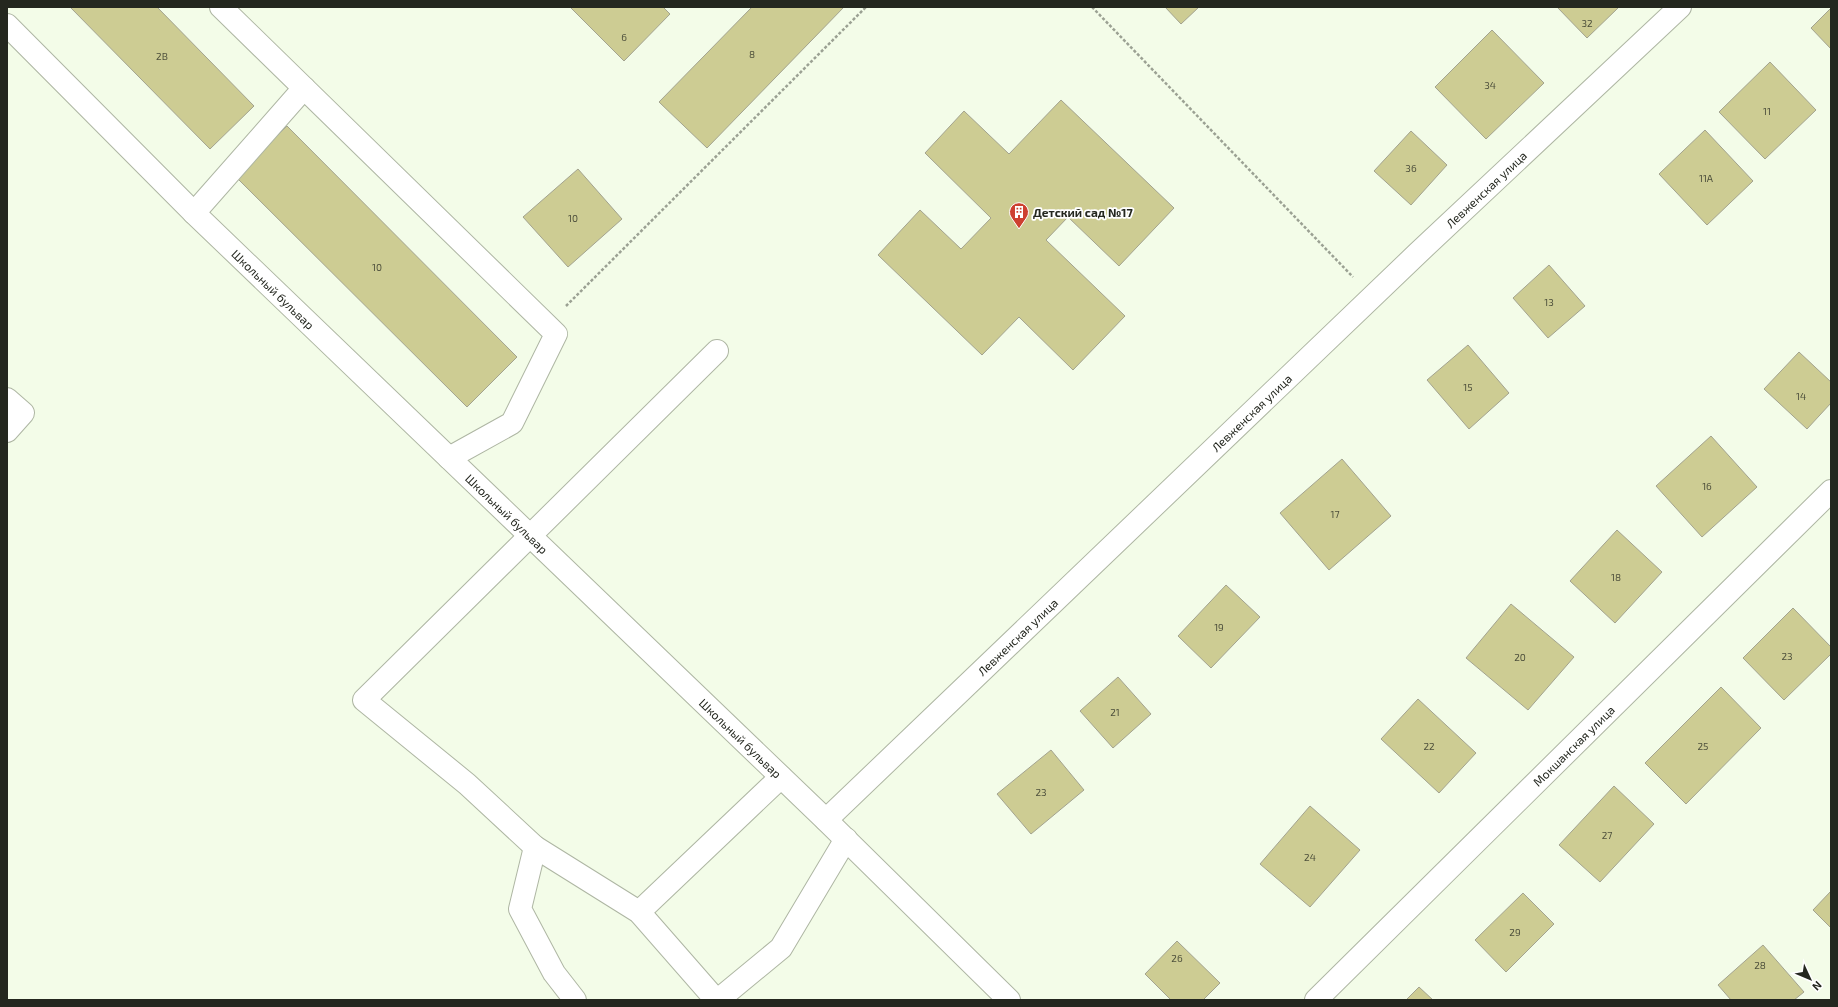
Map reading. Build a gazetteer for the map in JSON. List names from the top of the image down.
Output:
{
  "streets": {
    "street": ["Левженская улица", "Школьный бульвар", "Мокшанская улица"]
  },
  "crossings": [
    ["Левженская улица", "Школьный бульвар"]
  ],
  "places": {
    "building": ["Детский сад №17"]
  },
  "house_numbers": [
    "32",
    "6",
    "8",
    "2В",
    "34",
    "11",
    "36",
    "11А",
    "10",
    "10",
    "13",
    "15",
    "14",
    "16",
    "17",
    "18",
    "19",
    "23",
    "20",
    "21",
    "22",
    "25",
    "23",
    "27",
    "24",
    "29",
    "26",
    "28"
  ],
  "north": "bottom right"
}
